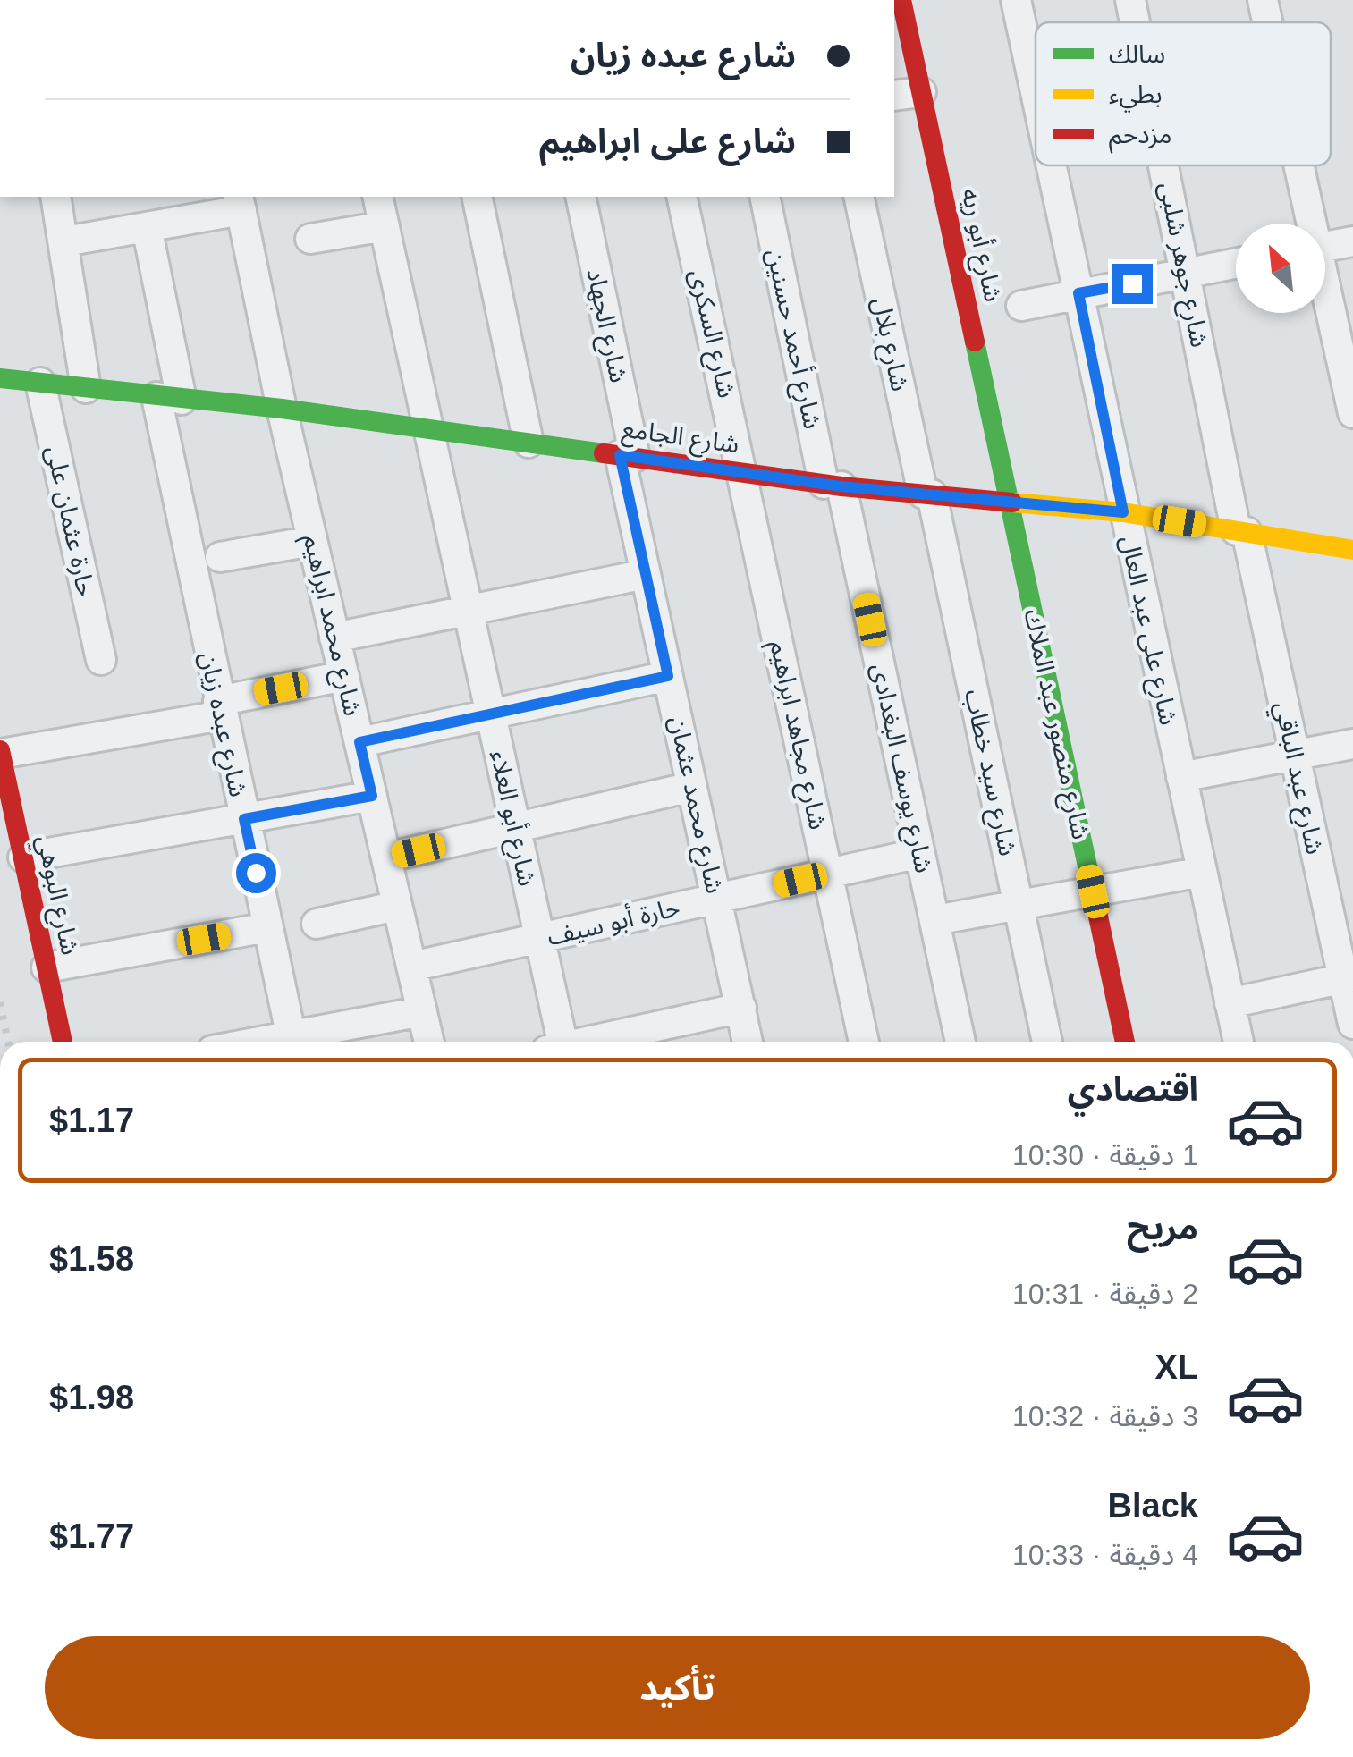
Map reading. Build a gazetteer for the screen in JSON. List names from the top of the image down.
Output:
{
  "streets": {
    "street": [
      "شارع أبو ريه",
      "شارع جوهر شلبى",
      "شارع الجهاد",
      "شارع السكرى",
      "شارع أحمد حسنين",
      "شارع بلال",
      "شارع الجامع",
      "حارة عثمان على",
      "شارع محمد ابراهيم",
      "شارع على عبد العال",
      "شارع عبده زيان",
      "شارع منصور عبد الملاك",
      "شارع مجاهد ابراهيم",
      "شارع يوسف البغدادى",
      "شارع سيد خطاب",
      "شارع عبد الباقي",
      "شارع محمد عثمان",
      "شارع أبو العلاء",
      "شارع البوهي",
      "حارة أبو سيف"
    ]
  },
  "crossings": [
    ["شارع أبو ريه", "شارع الجامع"],
    ["شارع أبو ريه", "شارع منصور عبد الملاك"],
    ["شارع جوهر شلبى", "شارع الجامع"],
    ["شارع جوهر شلبى", "شارع عبد الباقي"],
    ["شارع الجهاد", "شارع الجامع"],
    ["شارع الجهاد", "شارع محمد عثمان"],
    ["شارع السكرى", "شارع الجامع"],
    ["شارع السكرى", "شارع مجاهد ابراهيم"],
    ["شارع أحمد حسنين", "شارع الجامع"],
    ["شارع أحمد حسنين", "شارع يوسف البغدادى"],
    ["شارع بلال", "شارع الجامع"],
    ["شارع بلال", "شارع سيد خطاب"],
    ["شارع الجامع", "حارة عثمان على"],
    ["شارع الجامع", "شارع محمد ابراهيم"],
    ["شارع الجامع", "شارع على عبد العال"],
    ["شارع الجامع", "شارع عبده زيان"],
    ["شارع الجامع", "شارع منصور عبد الملاك"],
    ["شارع الجامع", "شارع مجاهد ابراهيم"],
    ["شارع الجامع", "شارع يوسف البغدادى"],
    ["شارع الجامع", "شارع سيد خطاب"],
    ["شارع الجامع", "شارع عبد الباقي"],
    ["شارع الجامع", "شارع محمد عثمان"],
    ["شارع الجامع", "شارع أبو العلاء"],
    ["شارع محمد ابراهيم", "حارة أبو سيف"],
    ["شارع مجاهد ابراهيم", "حارة أبو سيف"],
    ["شارع يوسف البغدادى", "حارة أبو سيف"],
    ["شارع محمد عثمان", "حارة أبو سيف"],
    ["شارع أبو العلاء", "حارة أبو سيف"]
  ],
  "legend": ["سالك", "بطيء", "مزدحم"],
  "north": "top left",
  "page": {
    "banner": ["شارع عبده زيان", "شارع على ابراهيم"],
    "list": [
      {
        "name": "اقتصادي",
        "note": "1 دقيقة · 10:30",
        "value": "$1.17"
      },
      {
        "name": "مريح",
        "note": "2 دقيقة · 10:31",
        "value": "$1.58"
      },
      {
        "name": "XL",
        "note": "3 دقيقة · 10:32",
        "value": "$1.98"
      },
      {
        "name": "Black",
        "note": "4 دقيقة · 10:33",
        "value": "$1.77"
      }
    ],
    "buttons": "تأكيد"
  }
}
